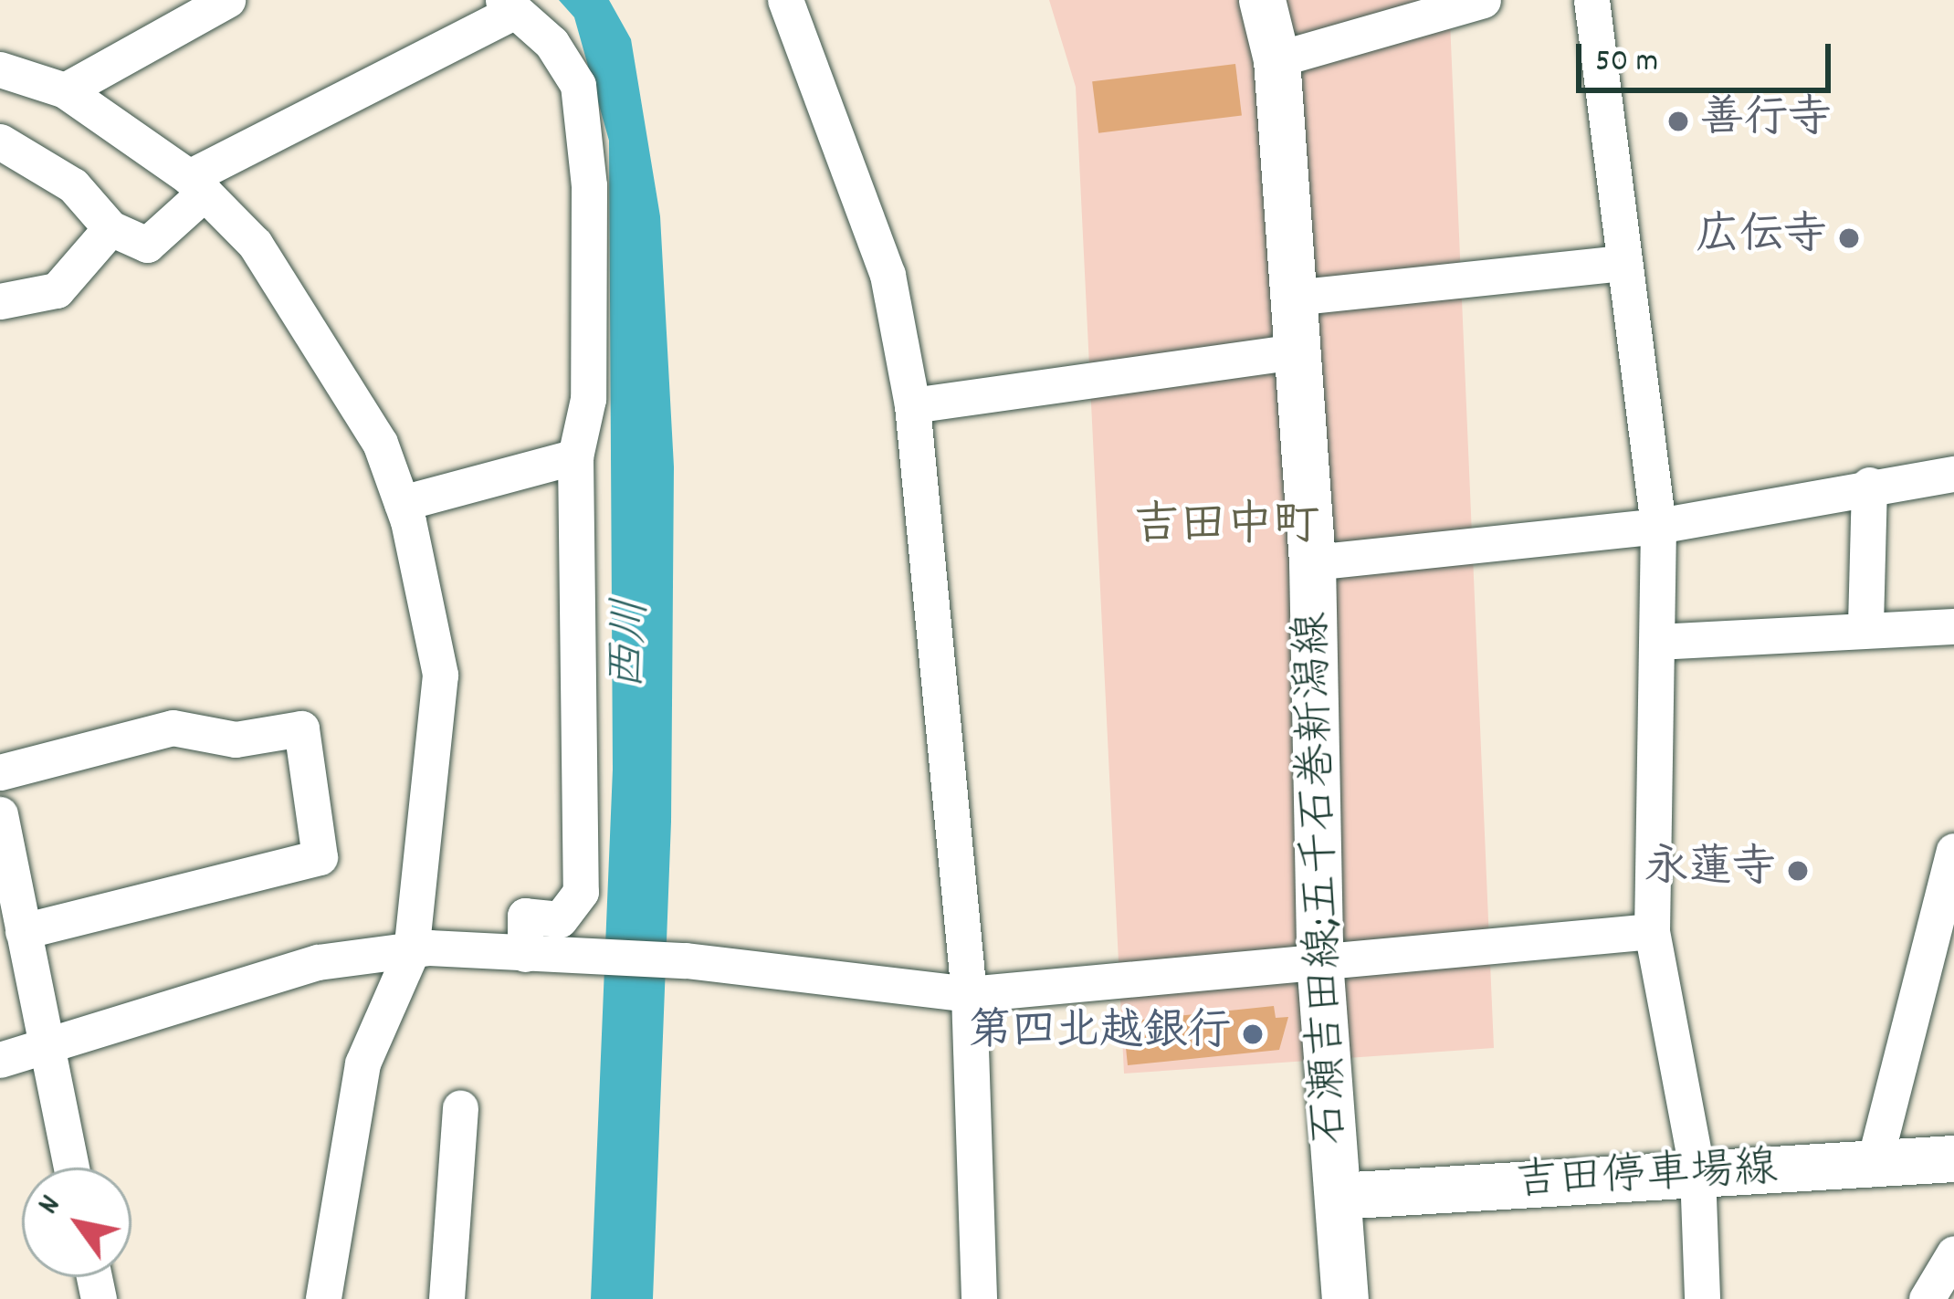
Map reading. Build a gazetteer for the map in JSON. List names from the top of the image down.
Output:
{
  "streets": {
    "main road": ["石瀬吉田線;五千石巻新潟線", "吉田停車場線"]
  },
  "crossings": [
    ["石瀬吉田線;五千石巻新潟線", "吉田停車場線"]
  ],
  "districts": ["吉田中町"],
  "water": ["西川"],
  "places": [
    "善行寺",
    "広伝寺",
    "永蓮寺",
    "第四北越銀行"
  ],
  "scale_bar": "50 m",
  "north": "top left"
}
